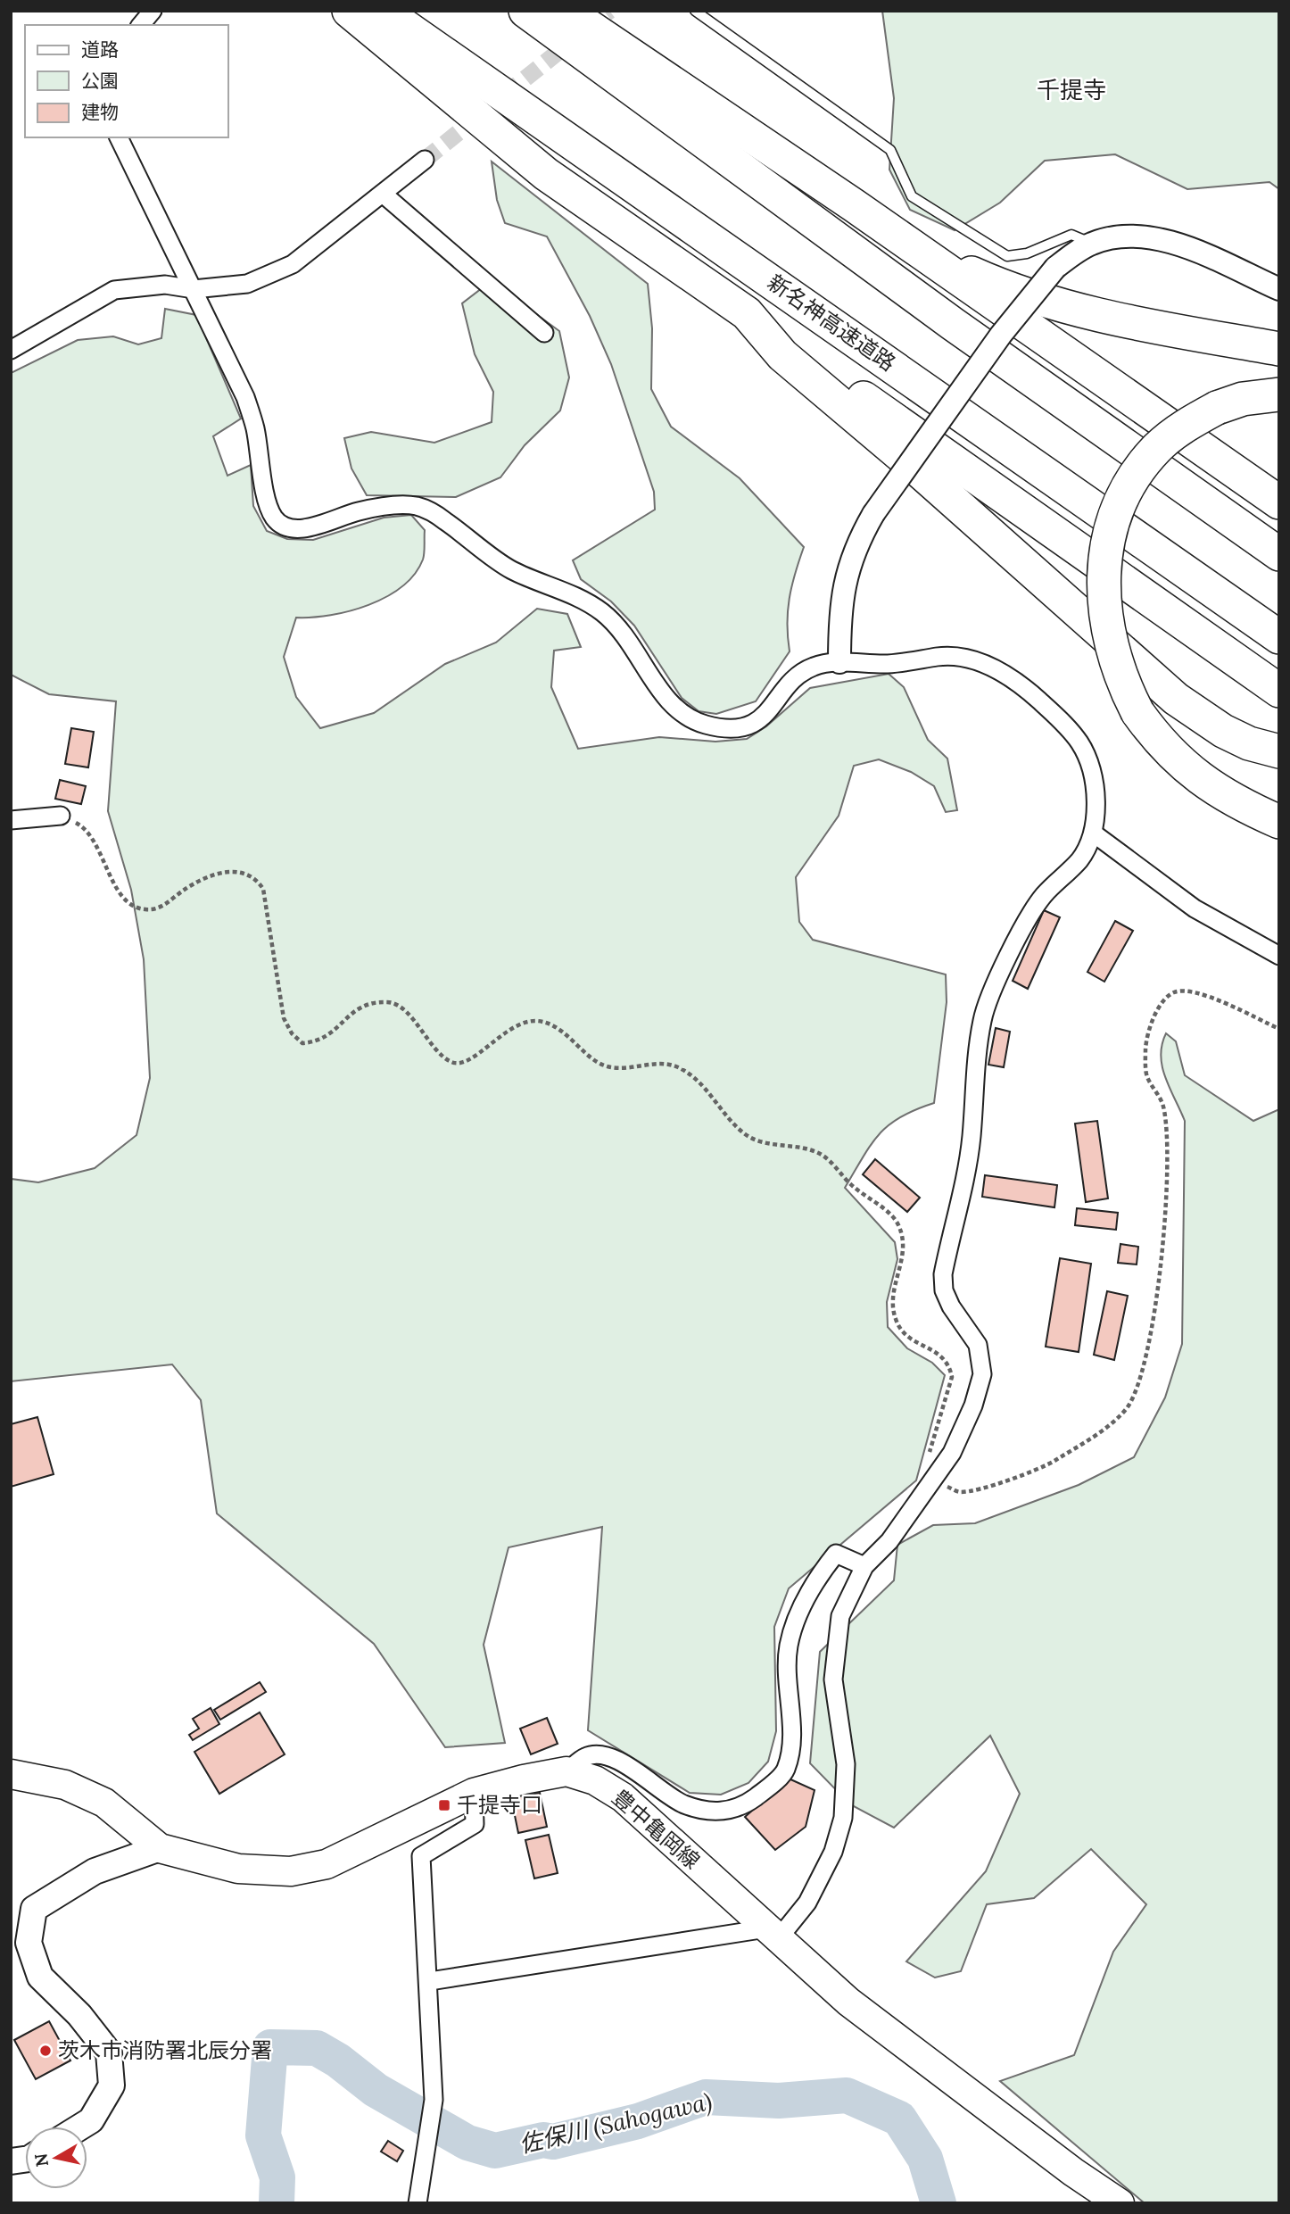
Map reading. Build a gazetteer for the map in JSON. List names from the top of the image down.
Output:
{
  "streets": {
    "highway": ["新名神高速道路"],
    "main road": ["豊中亀岡線"]
  },
  "districts": ["千提寺"],
  "water": ["佐保川 (Sahogawa)"],
  "places": {
    "transit": ["千提寺口"],
    "other": ["茨木市消防署北辰分署"]
  },
  "legend": ["道路", "公園", "建物"],
  "north": "left"
}
